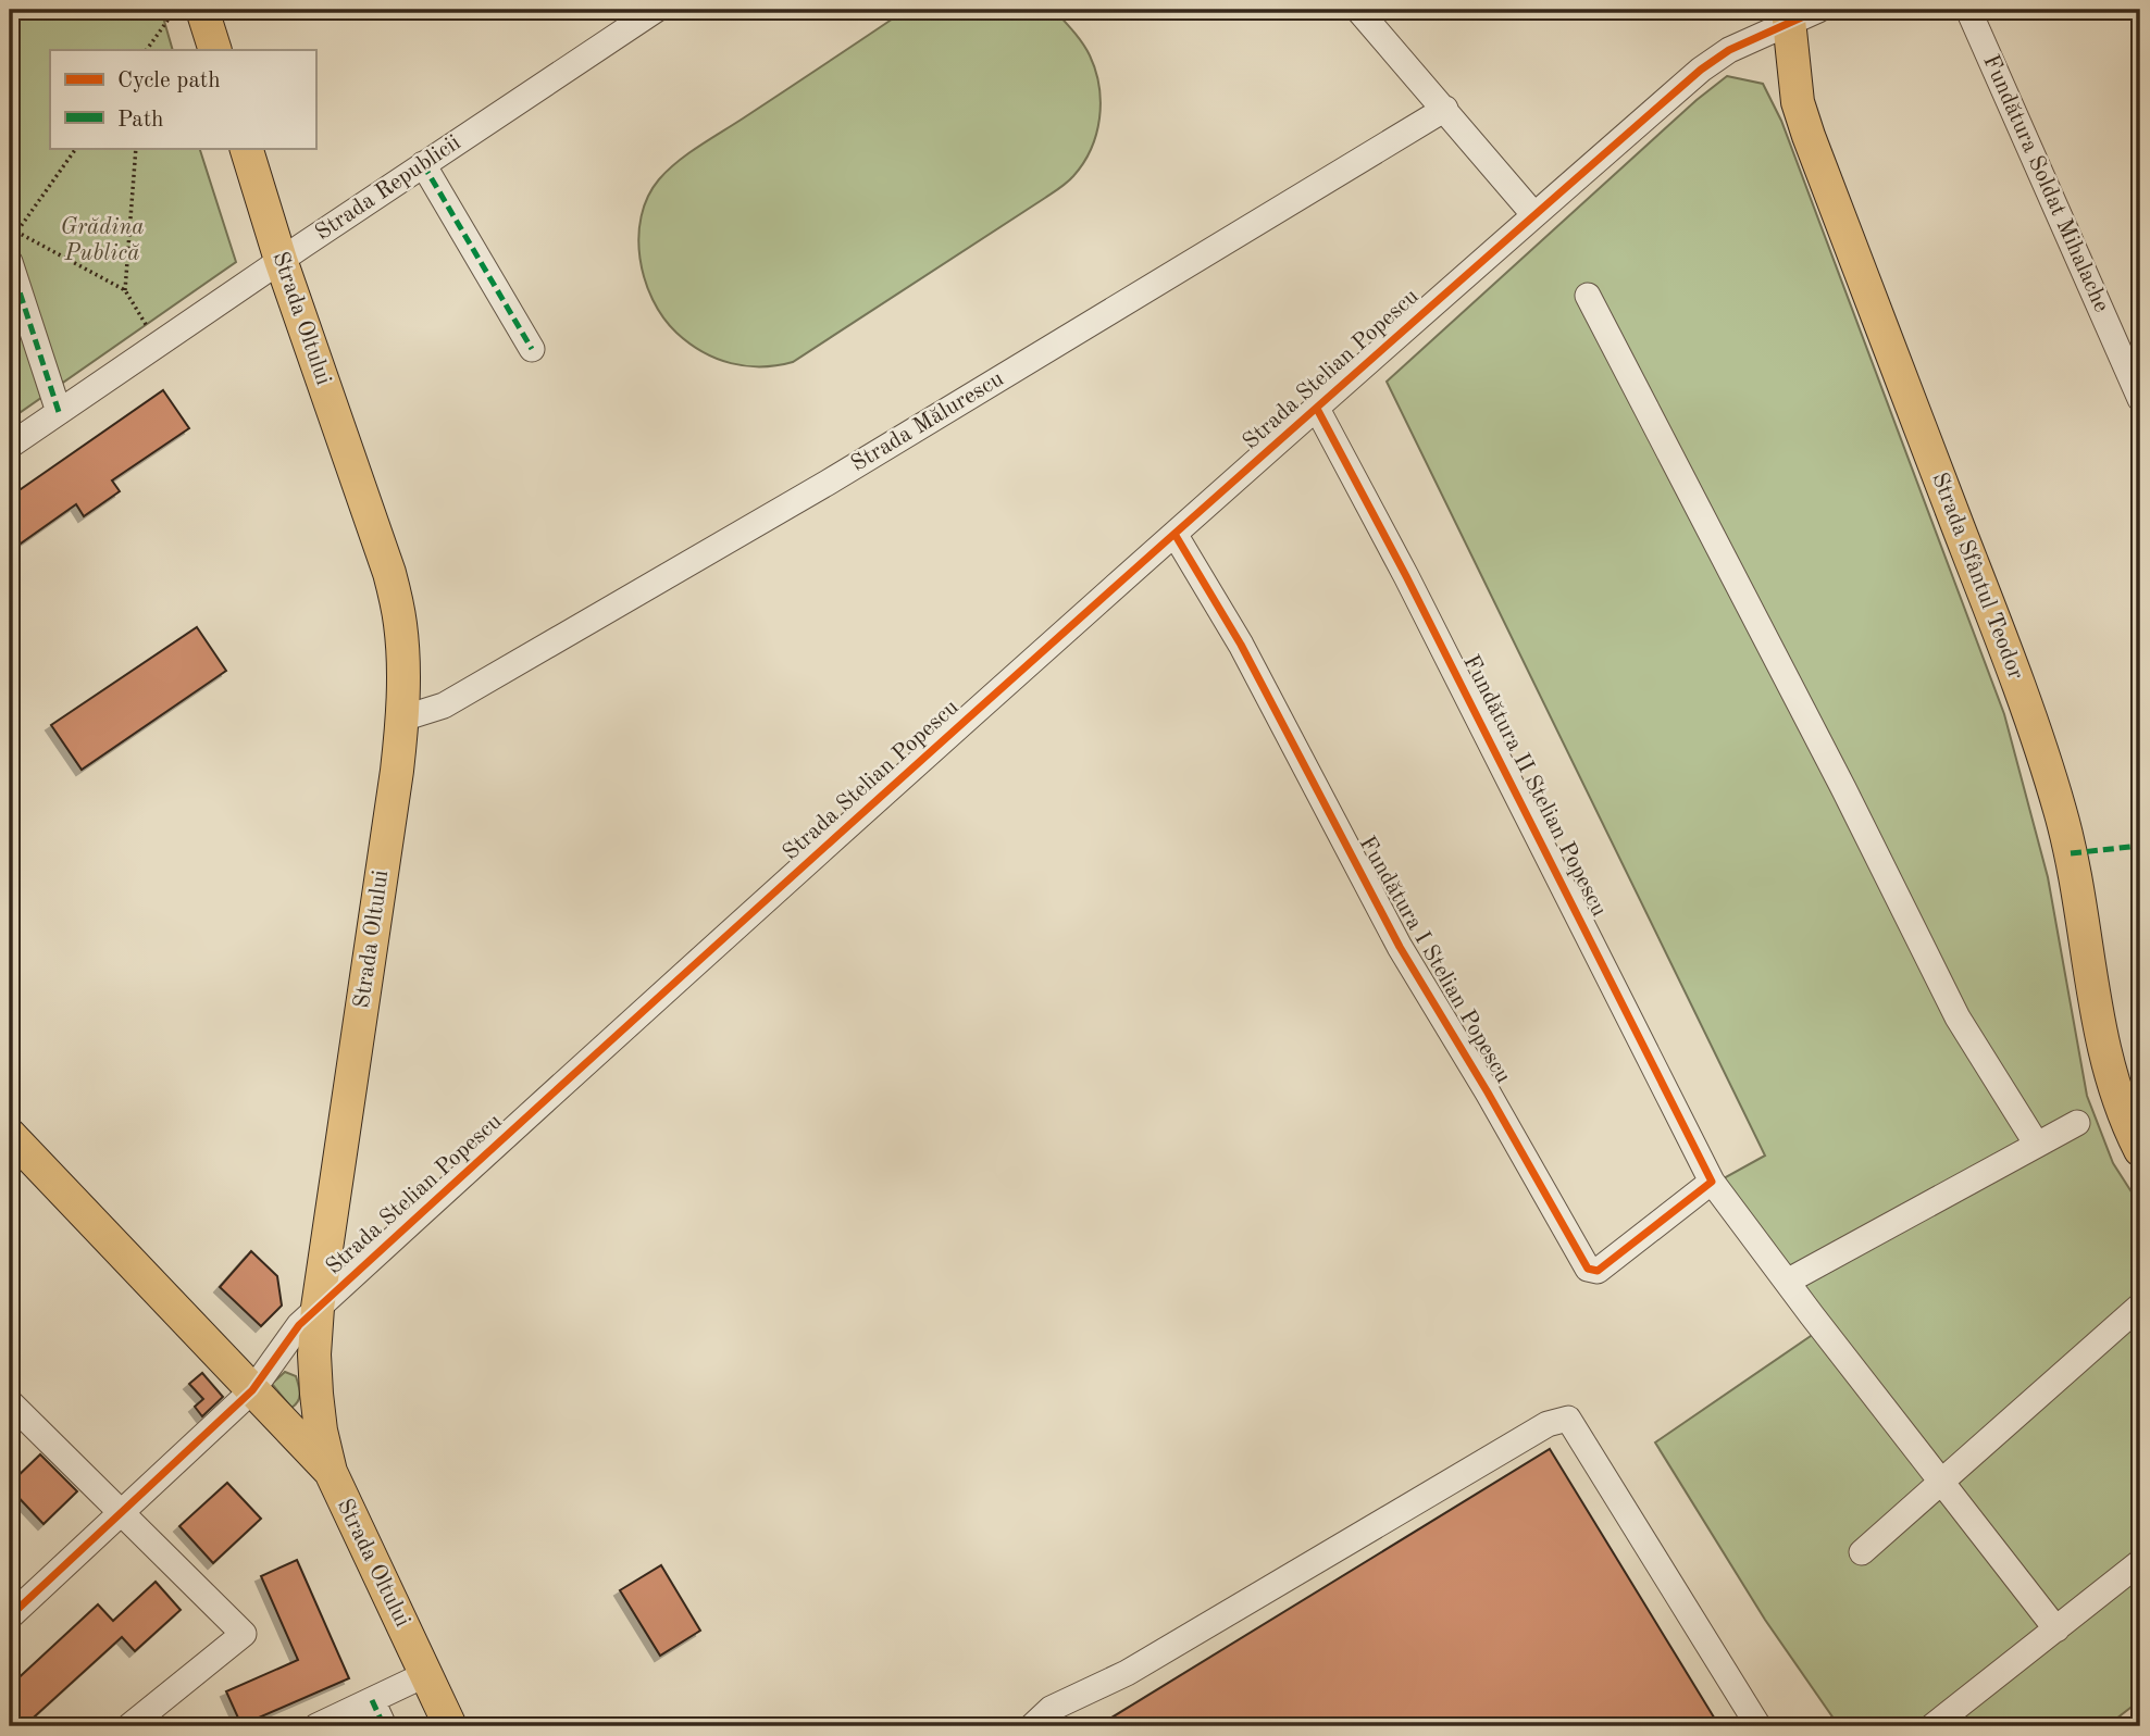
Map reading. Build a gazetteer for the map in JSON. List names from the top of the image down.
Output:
{
  "streets": {
    "main road": ["Strada Oltului", "Strada Sfântul Teodor"],
    "street": [
      "Fundătura Soldat Mihalache",
      "Strada Republicii",
      "Strada Stelian Popescu",
      "Strada Mălurescu",
      "Fundătura II Stelian Popescu",
      "Fundătura I Stelian Popescu"
    ]
  },
  "crossings": [
    ["Strada Republicii", "Strada Oltului"],
    ["Strada Oltului", "Strada Stelian Popescu"],
    ["Strada Oltului", "Strada Mălurescu"],
    ["Strada Stelian Popescu", "Strada Sfântul Teodor"],
    ["Strada Stelian Popescu", "Fundătura II Stelian Popescu"],
    ["Strada Stelian Popescu", "Fundătura I Stelian Popescu"],
    ["Fundătura II Stelian Popescu", "Fundătura I Stelian Popescu"]
  ],
  "parks": ["Grădina Publică"],
  "legend": ["Cycle path", "Path"]
}
